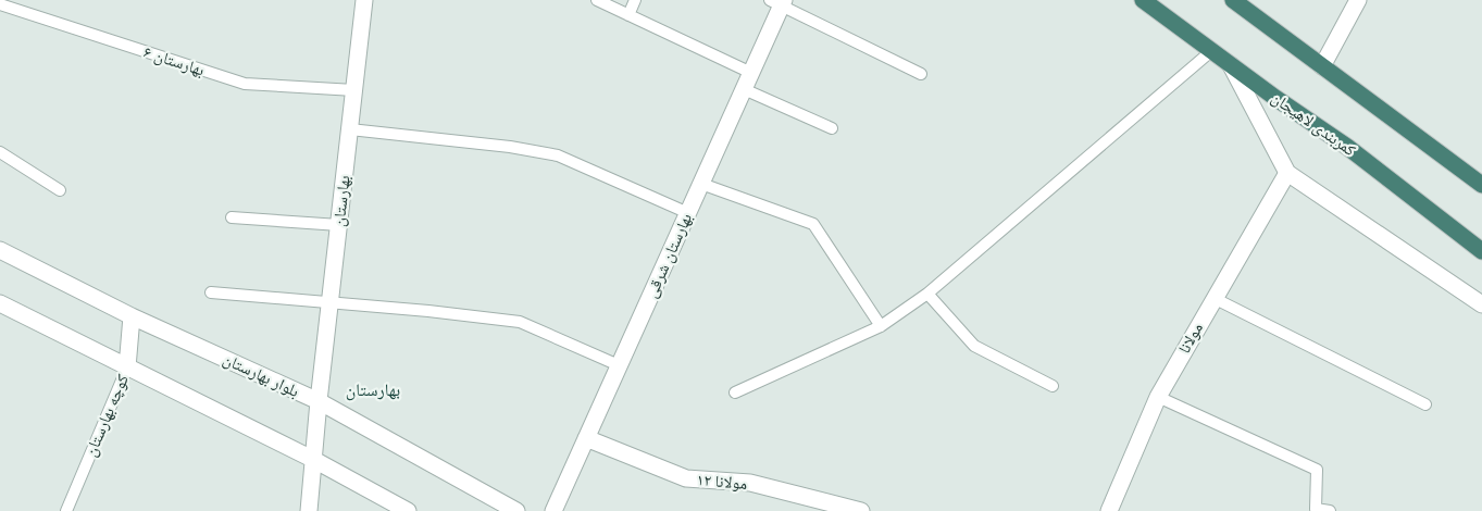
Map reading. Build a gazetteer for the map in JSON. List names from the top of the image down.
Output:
{
  "streets": {
    "highway": ["کمربندی لاهیجان"],
    "street": [
      "بهارستان",
      "بهارستان شرقی",
      "مولانا",
      "بلوار بهارستان",
      "کوچه بهارستان",
      "مولانا ۱۲"
    ],
    "lane": ["بهارستان ۶"]
  },
  "crossings": [
    ["بهارستان ۶", "بهارستان"],
    ["بهارستان", "بلوار بهارستان"],
    ["بهارستان شرقی", "مولانا ۱۲"],
    ["بلوار بهارستان", "کوچه بهارستان"]
  ],
  "districts": ["بهارستان"]
}
